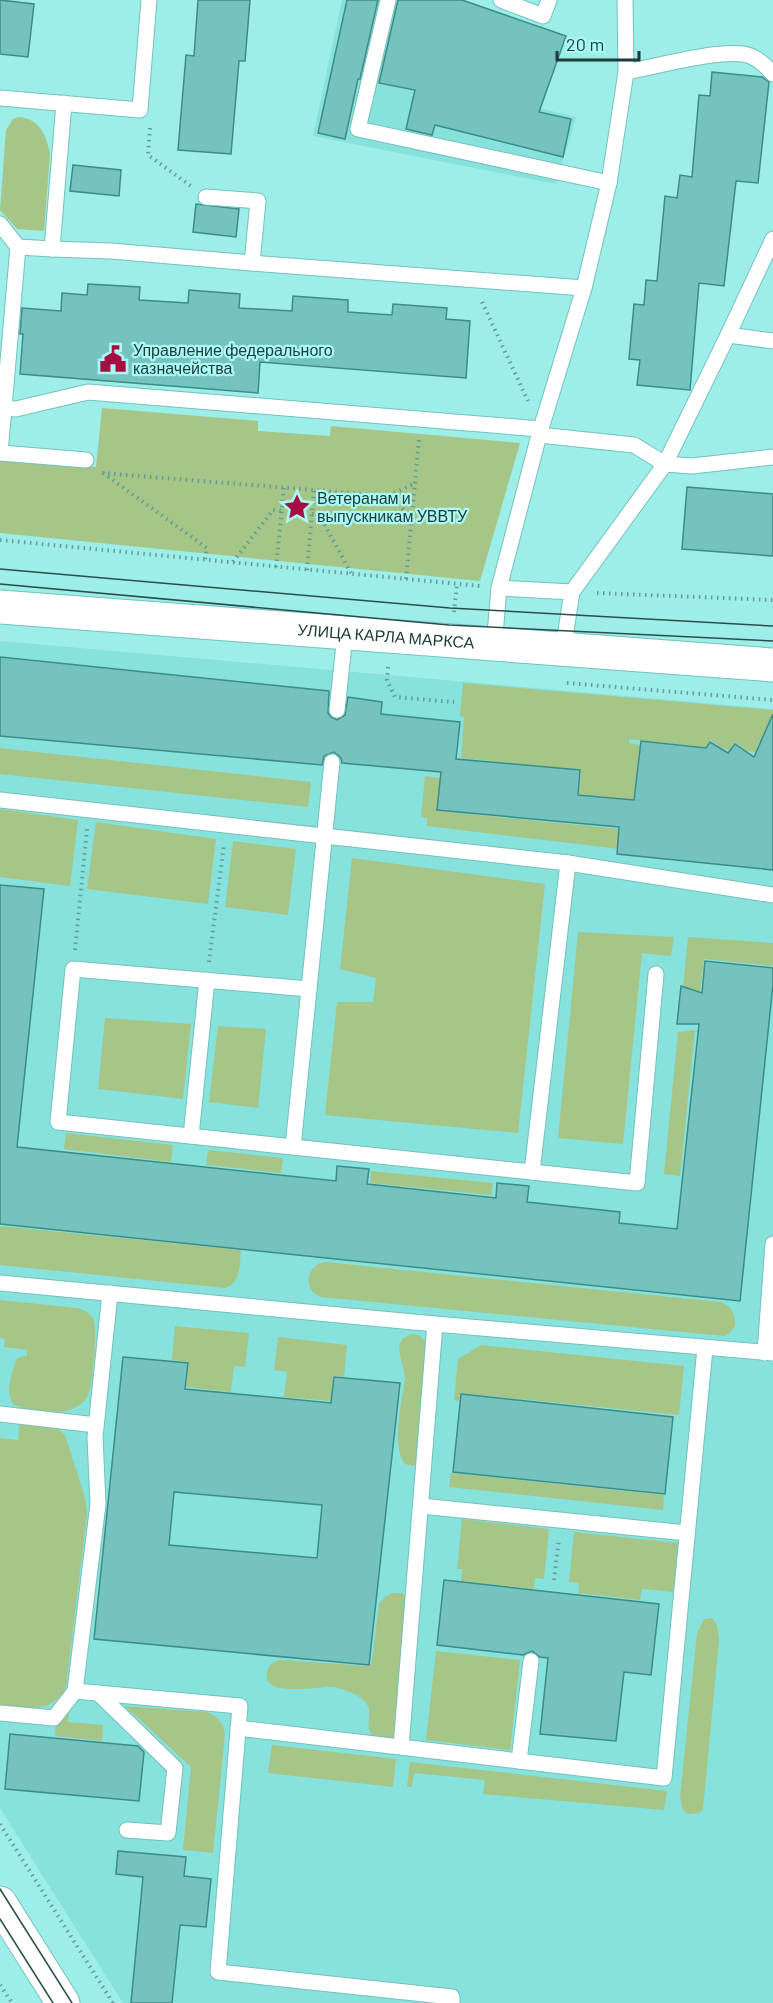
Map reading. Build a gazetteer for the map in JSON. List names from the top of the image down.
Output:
{
  "streets": {
    "main road": ["УЛИЦА КАРЛА МАРКСА"]
  },
  "places": {
    "public building": ["Управление федерального казначейства"],
    "place": ["Ветеранам и выпускникам УВВТУ"]
  },
  "scale_bar": "20 m"
}
